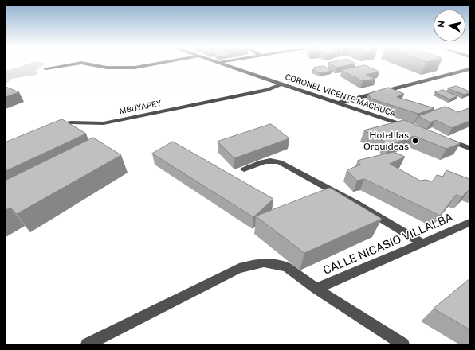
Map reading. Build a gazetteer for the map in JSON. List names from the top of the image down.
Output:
{
  "streets": {
    "street": ["CORONEL VICENTE MACHUCA", "MBUYAPEY", "CALLE NICASIO VILLALBA"]
  },
  "crossings": [
    ["CORONEL VICENTE MACHUCA", "MBUYAPEY"]
  ],
  "places": ["Hotel las Orquídeas"],
  "north": "left"
}
